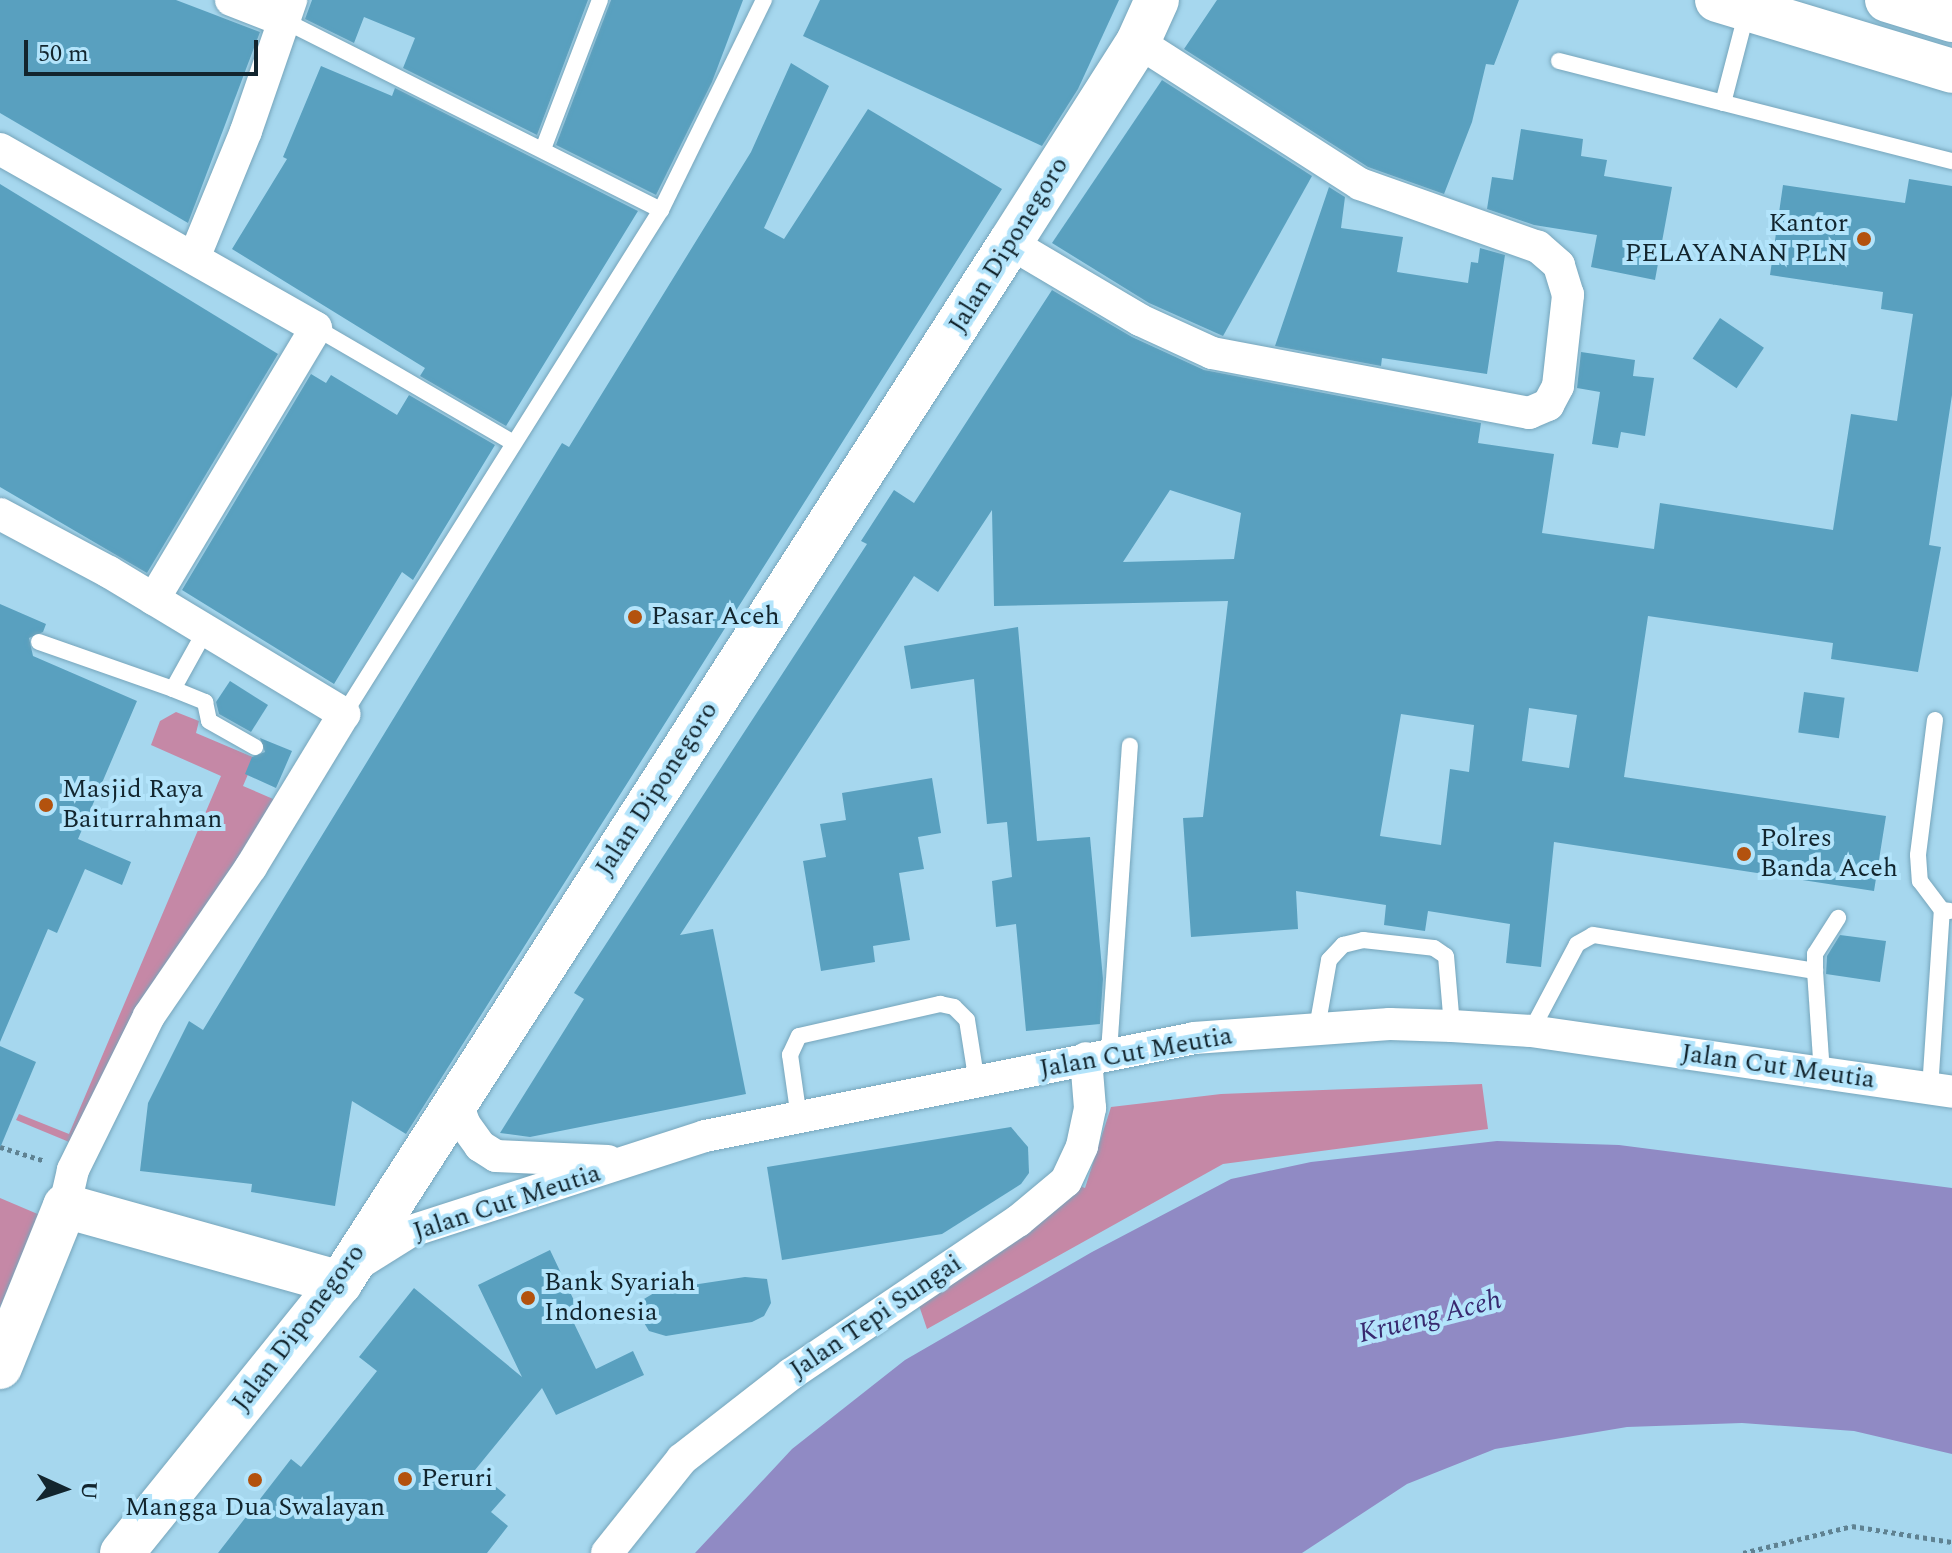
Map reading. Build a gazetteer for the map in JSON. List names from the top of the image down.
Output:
{
  "streets": {
    "main road": ["Jalan Diponegoro"],
    "street": ["Jalan Cut Meutia", "Jalan Tepi Sungai"]
  },
  "crossings": [
    ["Jalan Diponegoro", "Jalan Cut Meutia"],
    ["Jalan Cut Meutia", "Jalan Tepi Sungai"]
  ],
  "water": ["Krueng Aceh"],
  "places": [
    "Kantor PELAYANAN PLN",
    "Pasar Aceh",
    "Masjid Raya Baiturrahman",
    "Polres Banda Aceh",
    "Bank Syariah Indonesia",
    "Peruri",
    "Mangga Dua Swalayan"
  ],
  "scale_bar": "50 m",
  "north": "right"
}
